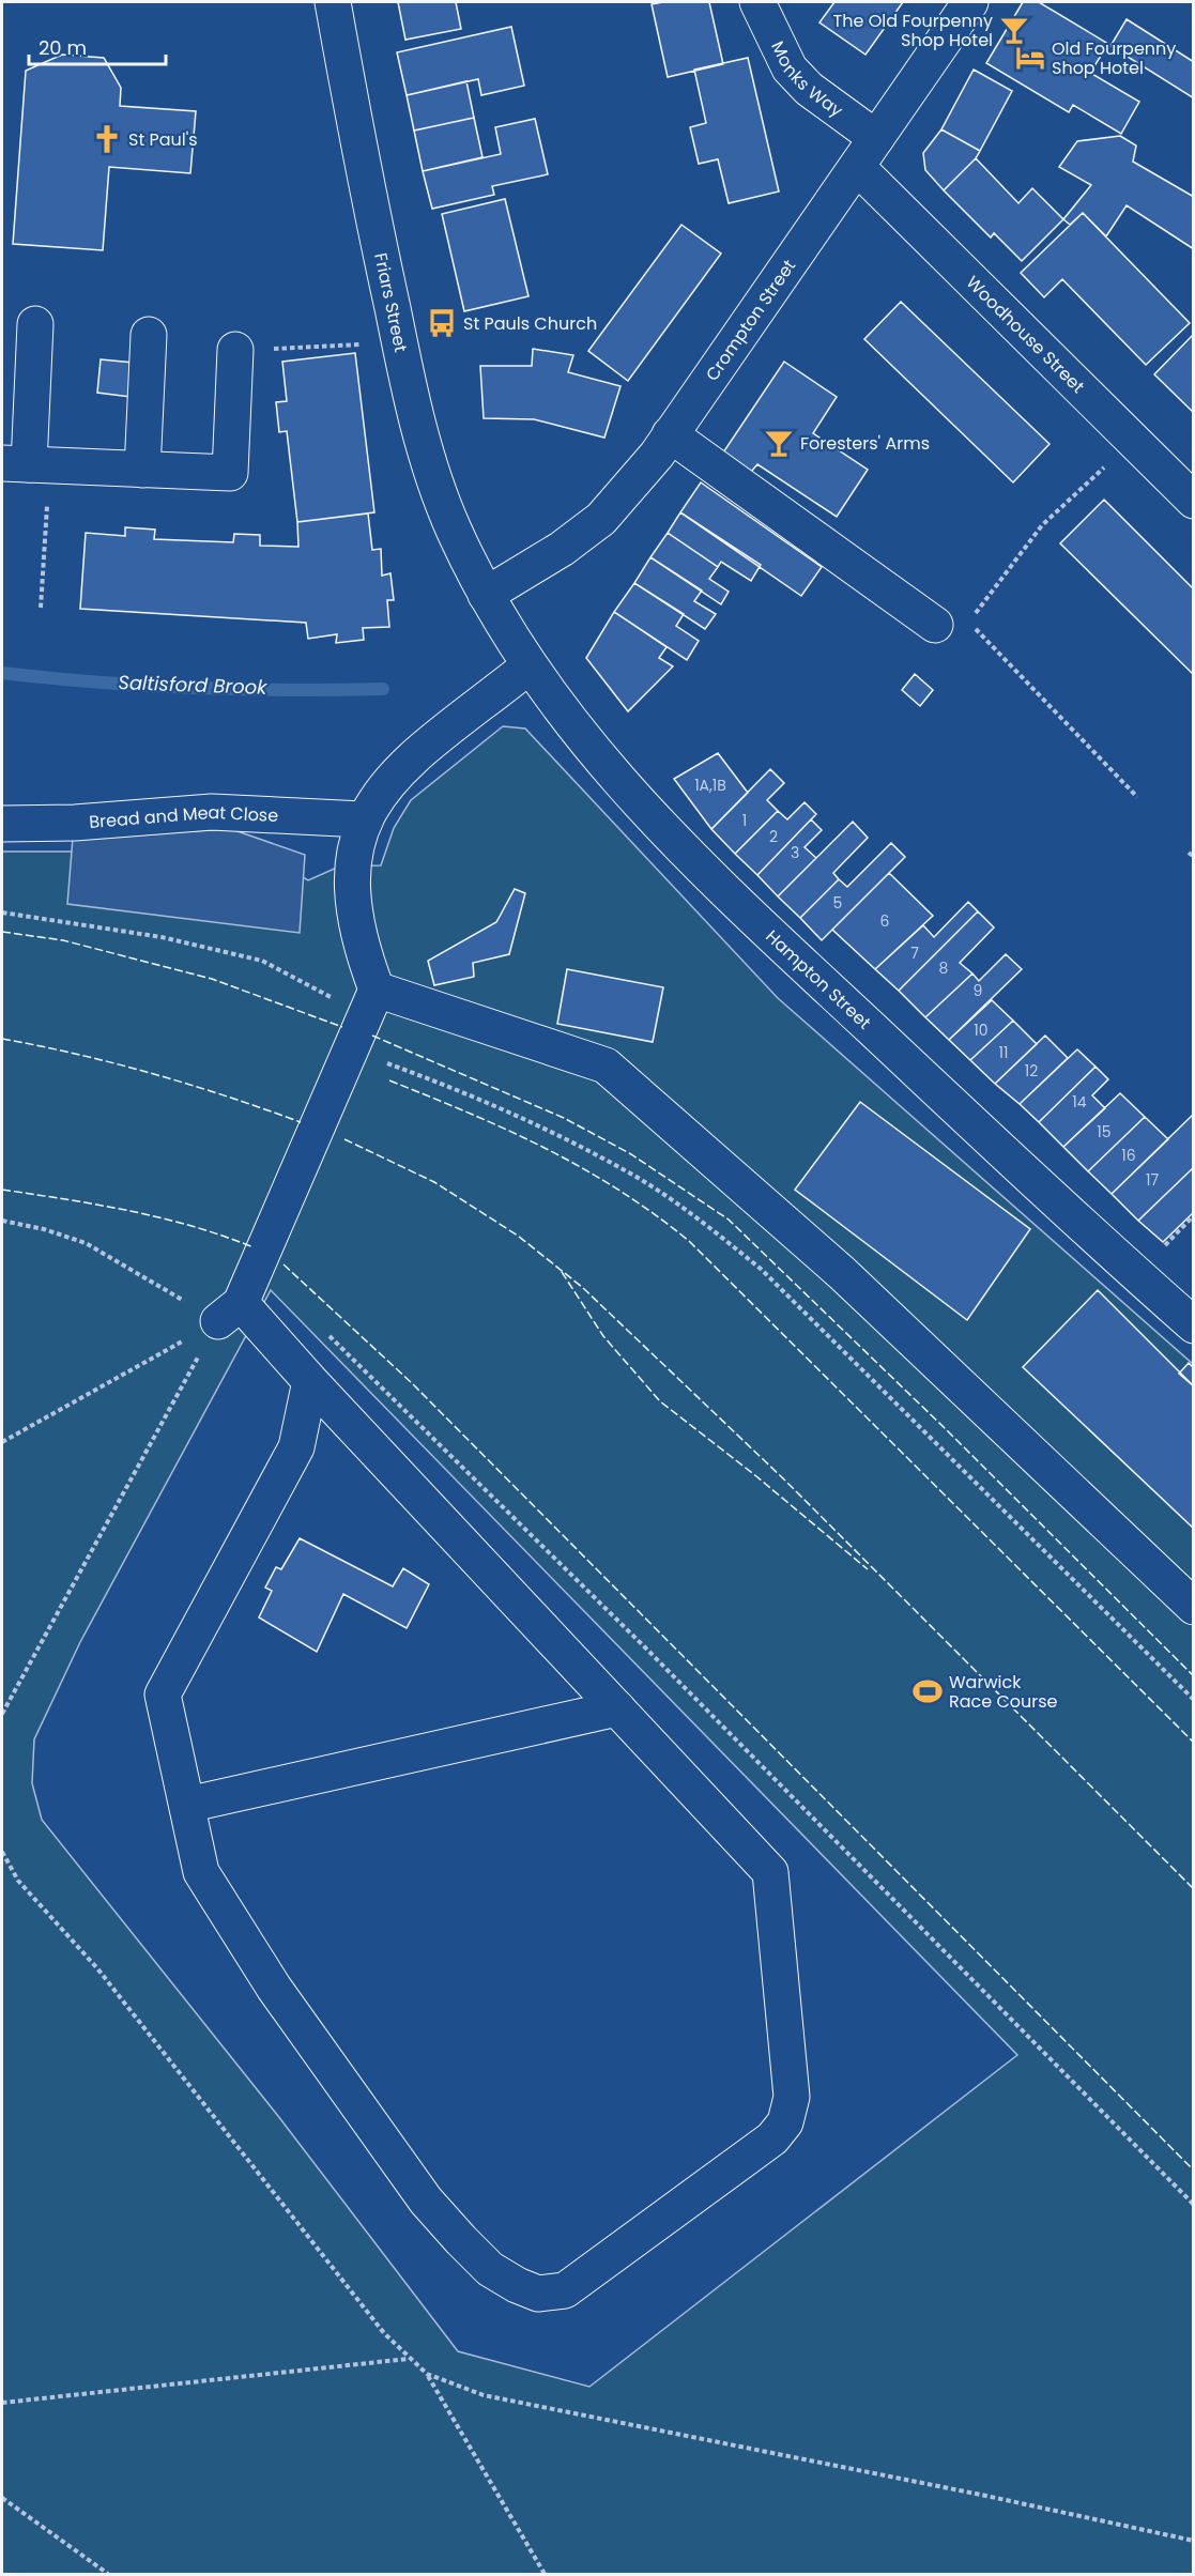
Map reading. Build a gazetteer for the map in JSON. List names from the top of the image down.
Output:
{
  "streets": {
    "street": [
      "Monks Way",
      "Friars Street",
      "Crompton Street",
      "Woodhouse Street",
      "Bread and Meat Close",
      "Hampton Street"
    ]
  },
  "crossings": [
    ["Monks Way", "Crompton Street"],
    ["Friars Street", "Crompton Street"],
    ["Friars Street", "Hampton Street"],
    ["Crompton Street", "Woodhouse Street"],
    ["Crompton Street", "Hampton Street"]
  ],
  "water": ["Saltisford Brook"],
  "places": {
    "bar": ["The Old Fourpenny Shop Hotel", "Foresters' Arms"],
    "hotel": ["Old Fourpenny Shop Hotel"],
    "church": ["St Paul's"],
    "bus stop": ["St Pauls Church"],
    "sports": ["Warwick Race Course"]
  },
  "house_numbers": [
    "1A,1B",
    "1",
    "2",
    "3",
    "5",
    "6",
    "7",
    "8",
    "9",
    "10",
    "11",
    "12",
    "14",
    "15",
    "16",
    "17"
  ],
  "scale_bar": "20 m"
}
